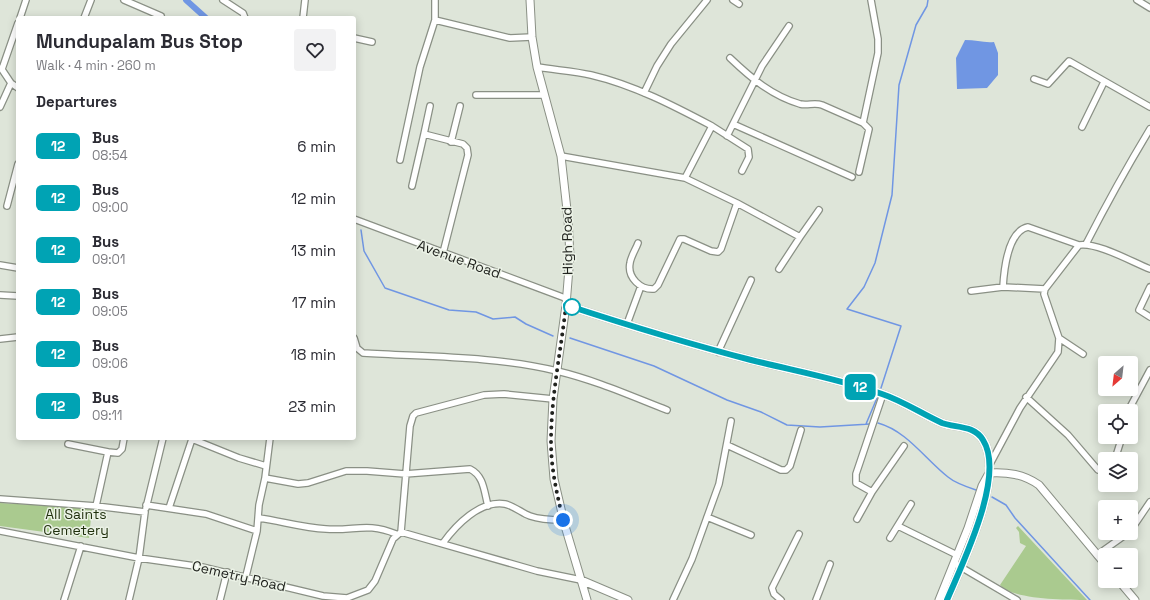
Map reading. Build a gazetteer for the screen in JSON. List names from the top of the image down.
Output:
{
  "streets": {
    "main road": ["High Road"],
    "street": ["Avenue Road", "Cemetry Road"]
  },
  "crossings": [
    ["High Road", "Avenue Road"]
  ],
  "parks": ["All Saints Cemetery"],
  "lines": ["bus line 12"],
  "north": "bottom left",
  "page": {
    "on_map": "12",
    "heading": [
      ["Mundupalam Bus Stop", "Walk · 4 min · 260 m"],
      "Departures"
    ],
    "list": [
      {
        "mark": "12",
        "name": "Bus",
        "note": "08:54",
        "value": "6 min"
      },
      {
        "mark": "12",
        "name": "Bus",
        "note": "09:00",
        "value": "12 min"
      },
      {
        "mark": "12",
        "name": "Bus",
        "note": "09:01",
        "value": "13 min"
      },
      {
        "mark": "12",
        "name": "Bus",
        "note": "09:05",
        "value": "17 min"
      },
      {
        "mark": "12",
        "name": "Bus",
        "note": "09:06",
        "value": "18 min"
      },
      {
        "mark": "12",
        "name": "Bus",
        "note": "09:11",
        "value": "23 min"
      }
    ],
    "map_buttons": ["+", "−"]
  }
}
